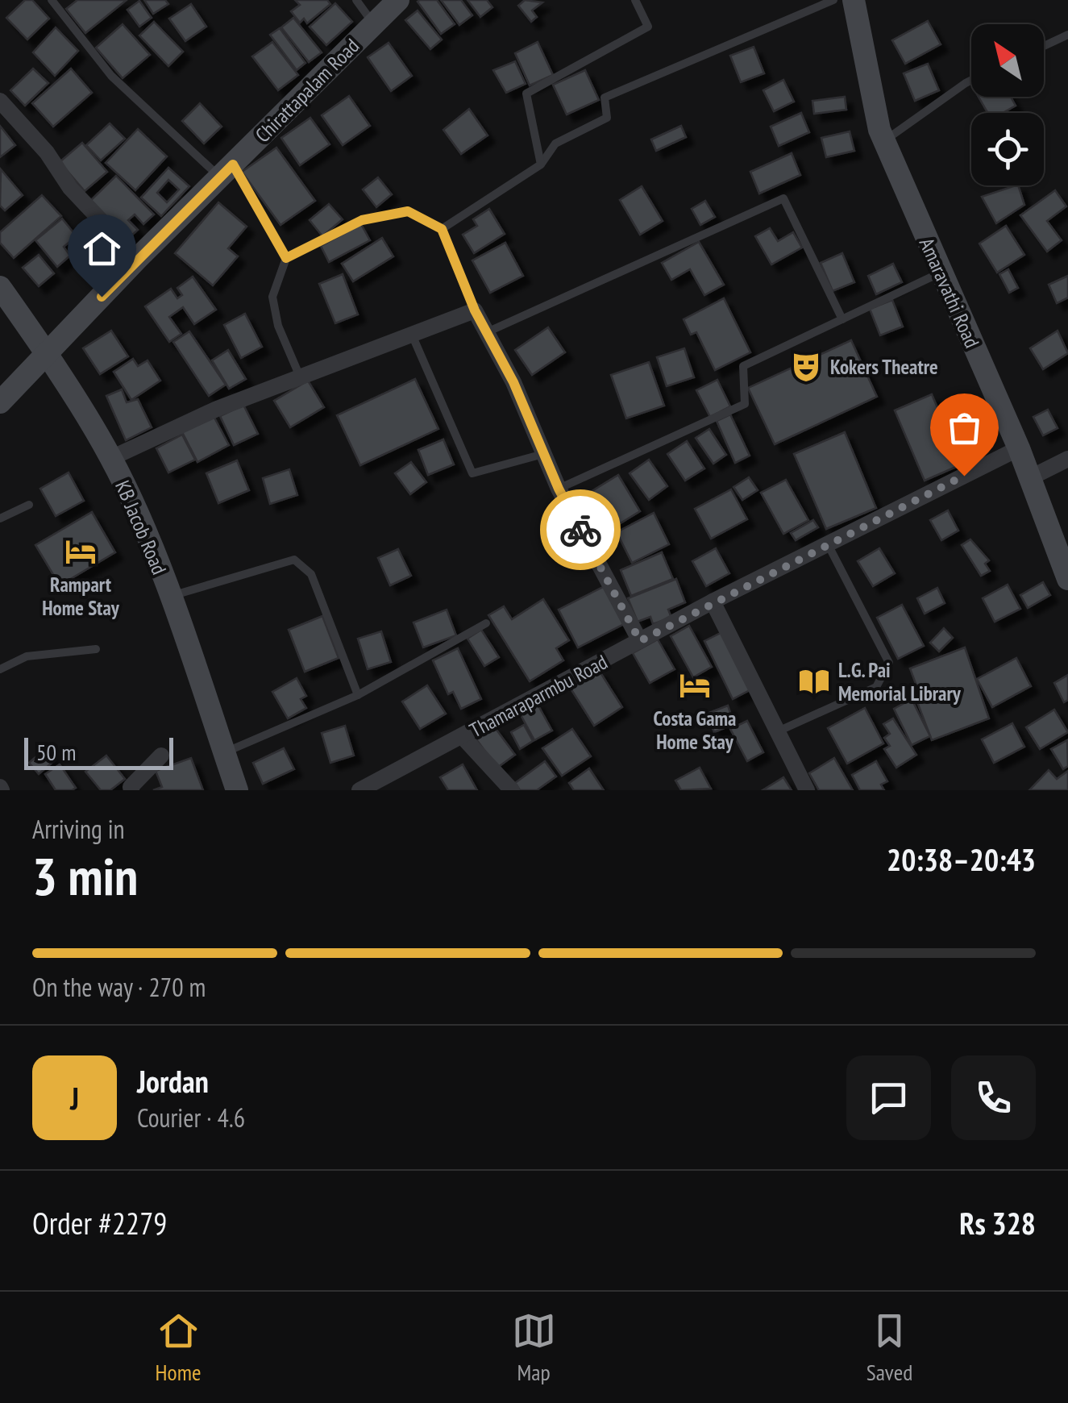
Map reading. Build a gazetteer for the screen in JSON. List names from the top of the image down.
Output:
{
  "streets": {
    "main road": ["Chirattapalam Road", "Amaravathi Road", "KB Jacob Road"],
    "street": ["Thamaraparmbu Road"]
  },
  "crossings": [
    ["Chirattapalam Road", "KB Jacob Road"],
    ["Amaravathi Road", "Thamaraparmbu Road"]
  ],
  "places": {
    "theatre": ["Kokers Theatre"],
    "hotel": ["Rampart Home Stay", "Costa Gama Home Stay"],
    "library": ["L.G. Pai Memorial Library"]
  },
  "scale_bar": "50 m",
  "north": "top left",
  "page": {
    "scale": "50 m",
    "heading": ["3 min", "Arriving in", "20:38–20:43"],
    "panel": [
      "Jordan",
      "Courier · 4.6",
      "Order #2279",
      "Rs 328"
    ],
    "bar": "On the way · 270 m",
    "round": "J",
    "tabs": ["Home", "Map", "Saved"]
  }
}
